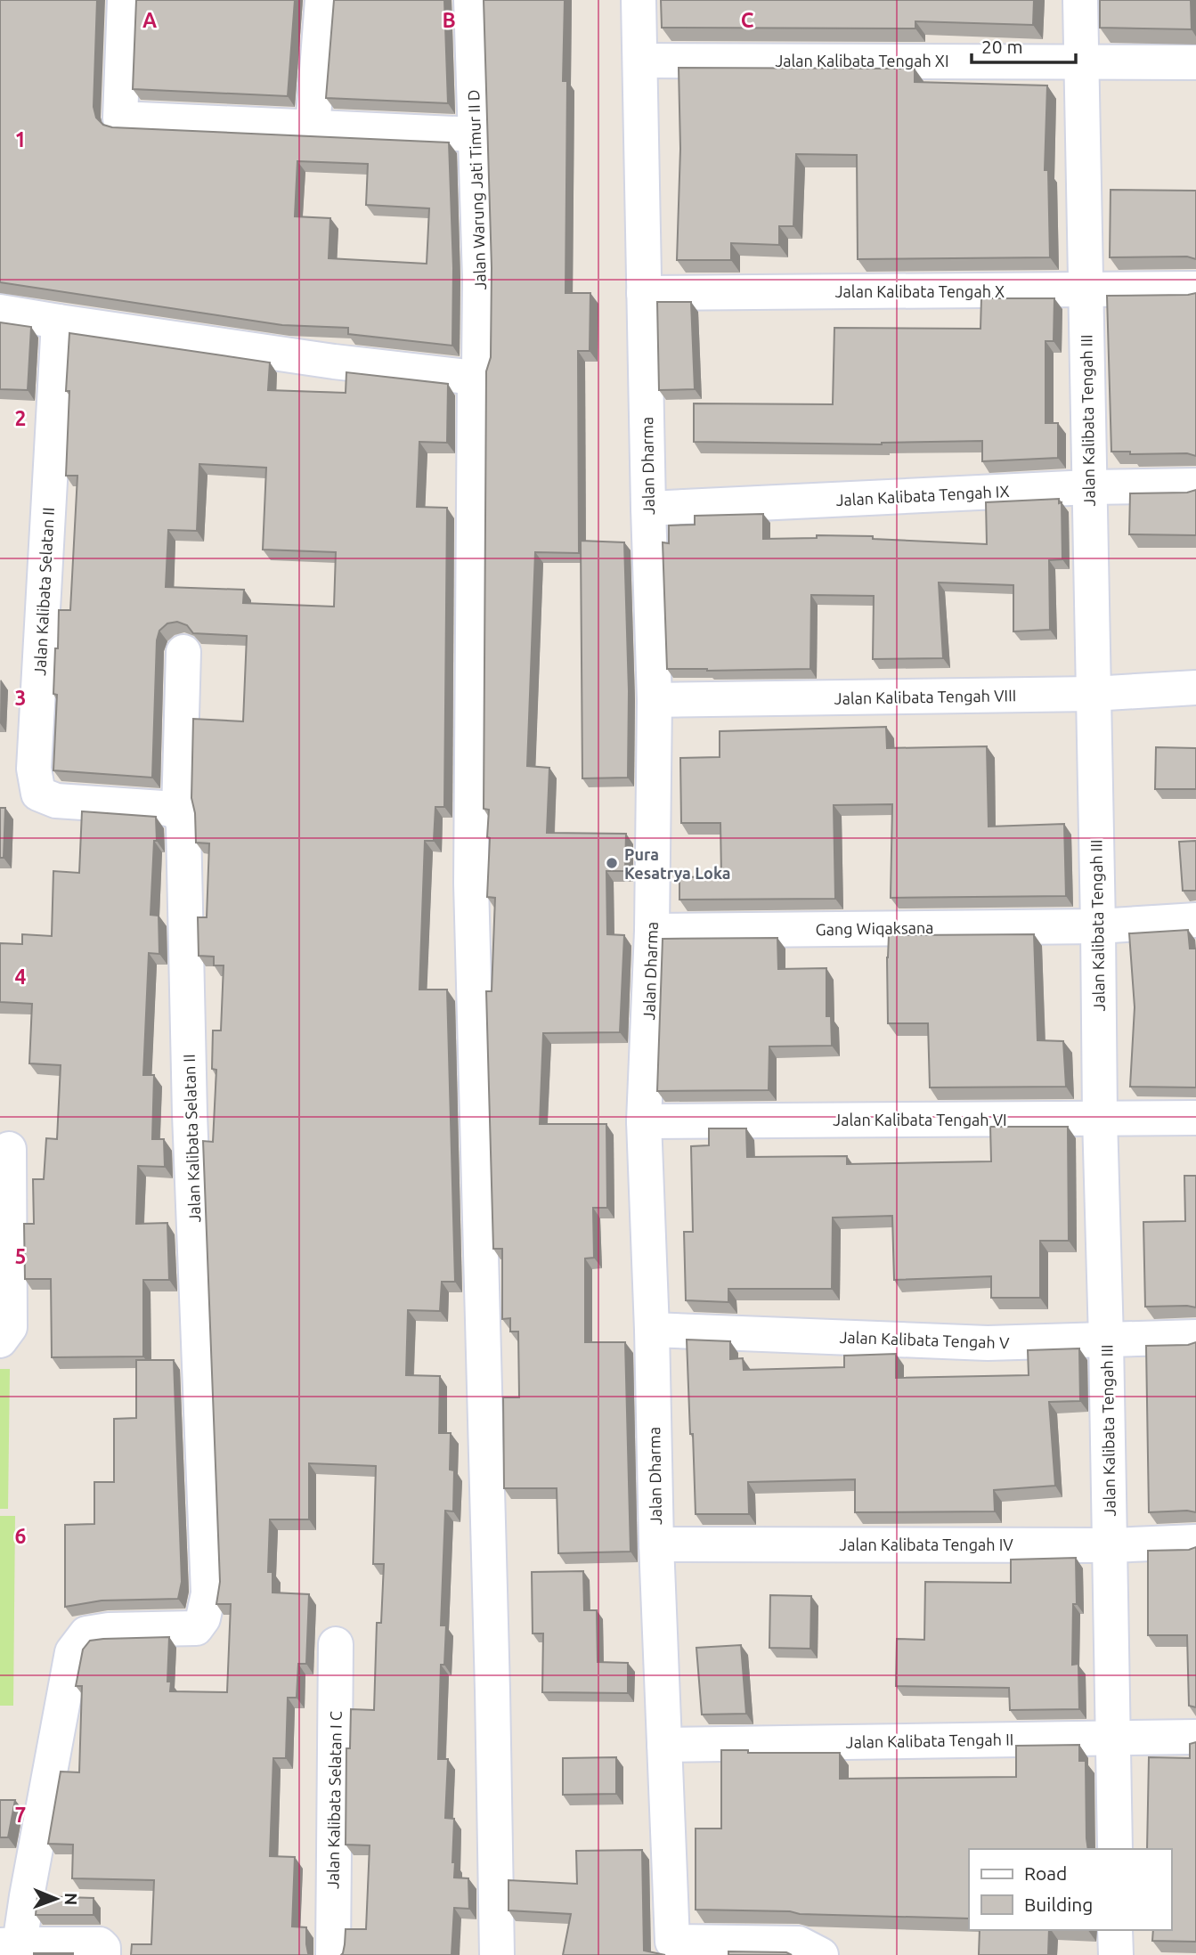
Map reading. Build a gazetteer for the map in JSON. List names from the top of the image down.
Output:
{
  "streets": {
    "street": [
      "Jalan Kalibata Tengah XI",
      "Jalan Warung Jati Timur II D",
      "Jalan Kalibata Tengah X",
      "Jalan Kalibata Tengah III",
      "Jalan Dharma",
      "Jalan Kalibata Tengah IX",
      "Jalan Kalibata Selatan II",
      "Jalan Kalibata Tengah VIII",
      "Gang Wiqaksana",
      "Jalan Kalibata Tengah VI",
      "Jalan Kalibata Tengah V",
      "Jalan Kalibata Tengah IV",
      "Jalan Kalibata Tengah II",
      "Jalan Kalibata Selatan I C"
    ]
  },
  "crossings": [
    ["Jalan Kalibata Tengah XI", "Jalan Kalibata Tengah III"],
    ["Jalan Kalibata Tengah XI", "Jalan Dharma"],
    ["Jalan Kalibata Tengah X", "Jalan Kalibata Tengah III"],
    ["Jalan Kalibata Tengah X", "Jalan Dharma"],
    ["Jalan Kalibata Tengah III", "Jalan Kalibata Tengah IX"],
    ["Jalan Kalibata Tengah III", "Jalan Kalibata Tengah VIII"],
    ["Jalan Kalibata Tengah III", "Gang Wiqaksana"],
    ["Jalan Kalibata Tengah III", "Jalan Kalibata Tengah VI"],
    ["Jalan Kalibata Tengah III", "Jalan Kalibata Tengah V"],
    ["Jalan Kalibata Tengah III", "Jalan Kalibata Tengah IV"],
    ["Jalan Kalibata Tengah III", "Jalan Kalibata Tengah II"],
    ["Jalan Dharma", "Jalan Kalibata Tengah IX"],
    ["Jalan Dharma", "Jalan Kalibata Tengah VIII"],
    ["Jalan Dharma", "Gang Wiqaksana"],
    ["Jalan Dharma", "Jalan Kalibata Tengah VI"],
    ["Jalan Dharma", "Jalan Kalibata Tengah V"],
    ["Jalan Dharma", "Jalan Kalibata Tengah IV"],
    ["Jalan Dharma", "Jalan Kalibata Tengah II"]
  ],
  "places": ["Pura Kesatrya Loka"],
  "legend": ["Road", "Building"],
  "scale_bar": "20 m",
  "north": "right",
  "grid": {
    "columns": ["A", "B", "C"],
    "rows": [
      "1",
      "2",
      "3",
      "4",
      "5",
      "6",
      "7"
    ]
  }
}
